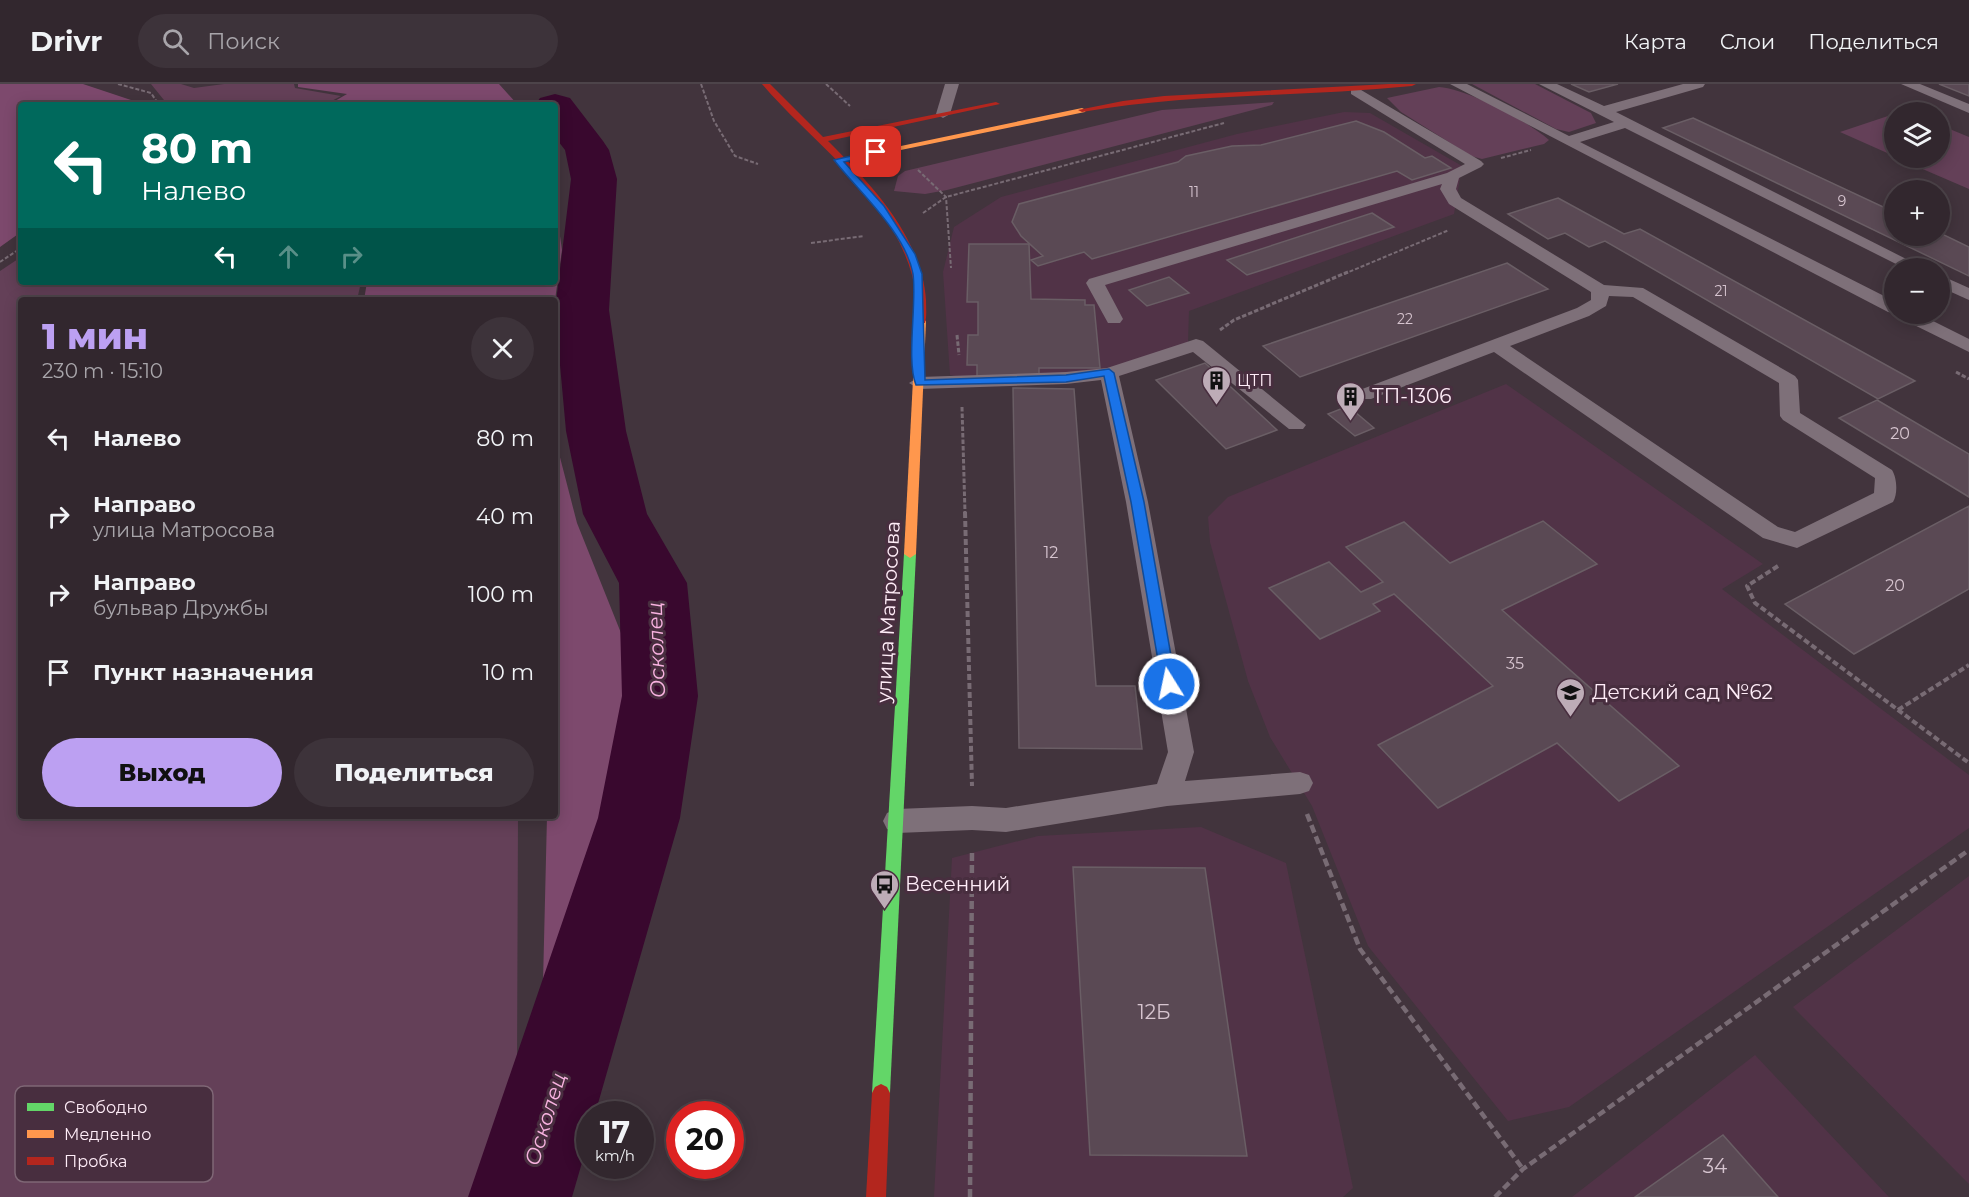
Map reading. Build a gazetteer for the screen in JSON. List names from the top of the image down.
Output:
{
  "streets": {
    "main road": ["улица Матросова"]
  },
  "water": ["Осколец"],
  "places": {
    "building": ["ЦТП", "ТП-1306"],
    "school or university": ["Детский сад №62"],
    "bus stop": ["Весенний"]
  },
  "house_numbers": [
    "11",
    "9",
    "21",
    "22",
    "20",
    "12",
    "20",
    "35",
    "12Б",
    "34"
  ],
  "legend": ["Свободно", "Медленно", "Пробка"],
  "page": {
    "header": "Drivr",
    "search": "Поиск",
    "nav": ["Карта", "Слои", "Поделиться"],
    "map_buttons": ["+", "−"],
    "turn": ["80 m", "Налево"],
    "heading": ["1 мин", "230 m · 15:10"],
    "list": [
      {
        "name": "Налево",
        "value": "80 m"
      },
      {
        "name": "Направо",
        "note": "улица Матросова",
        "value": "40 m"
      },
      {
        "name": "Направо",
        "note": "бульвар Дружбы",
        "value": "100 m"
      },
      {
        "name": "Пункт назначения",
        "value": "10 m"
      }
    ],
    "buttons": ["Выход", "Поделиться"],
    "speed": "17 km/h",
    "limit": "20"
  }
}
